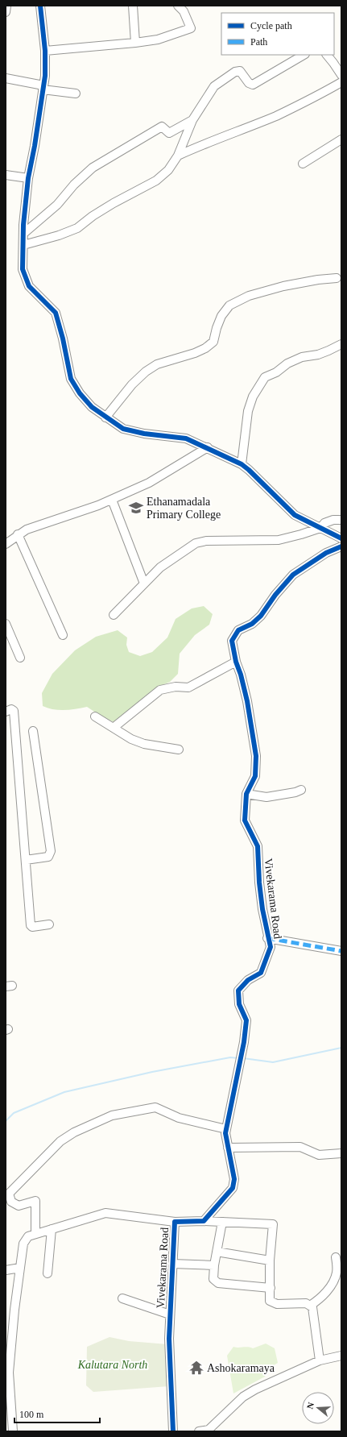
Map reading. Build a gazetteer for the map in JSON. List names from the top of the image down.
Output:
{
  "streets": {
    "street": ["Vivekarama Road"]
  },
  "parks": ["Kalutara North"],
  "places": {
    "school or university": ["Ethanamadala Primary College"],
    "temple": ["Ashokaramaya"]
  },
  "legend": ["Cycle path", "Path"],
  "scale_bar": "100 m",
  "north": "left"
}
